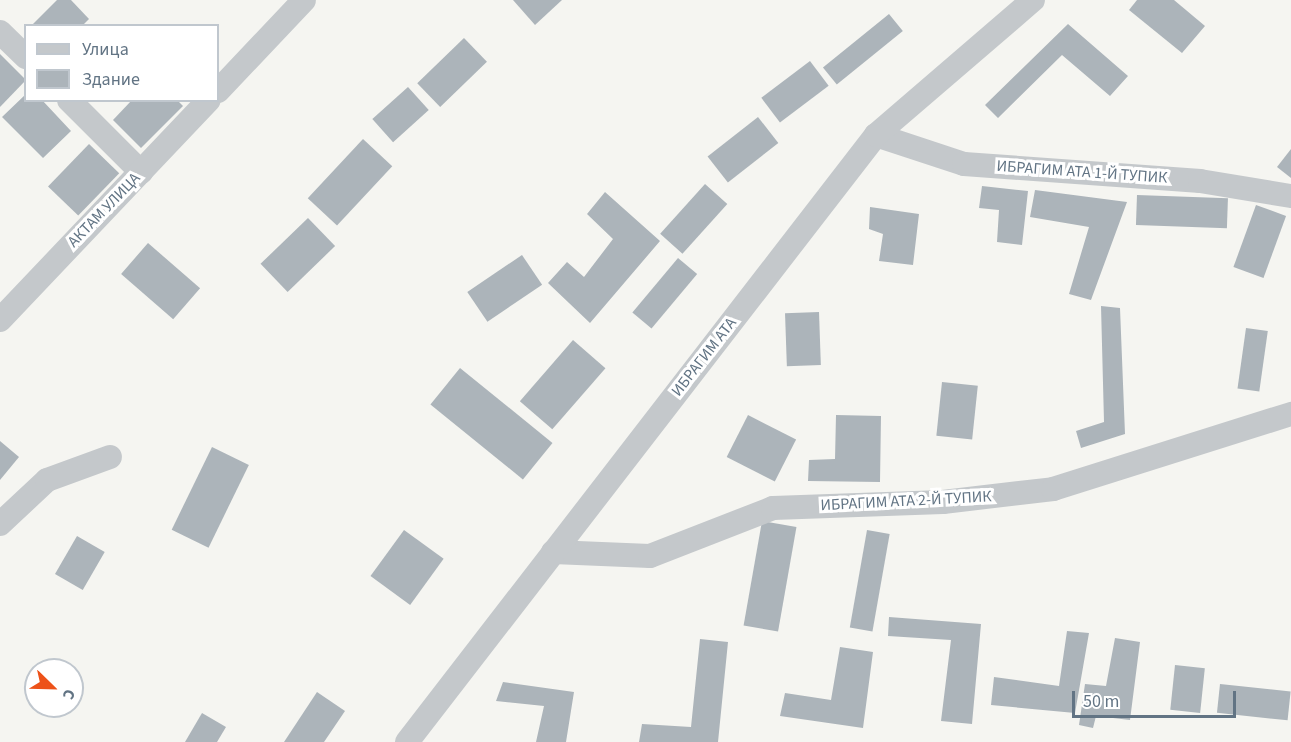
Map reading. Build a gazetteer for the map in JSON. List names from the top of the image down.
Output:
{
  "streets": {
    "street": [
      "ИБРАГИМ АТА 1-Й ТУПИК",
      "АКТАМ УЛИЦА",
      "ИБРАГИМ АТА",
      "ИБРАГИМ АТА 2-Й ТУПИК"
    ]
  },
  "crossings": [
    ["ИБРАГИМ АТА 1-Й ТУПИК", "ИБРАГИМ АТА"],
    ["ИБРАГИМ АТА", "ИБРАГИМ АТА 2-Й ТУПИК"]
  ],
  "legend": ["Улица", "Здание"],
  "scale_bar": "50 m",
  "north": "bottom right"
}
